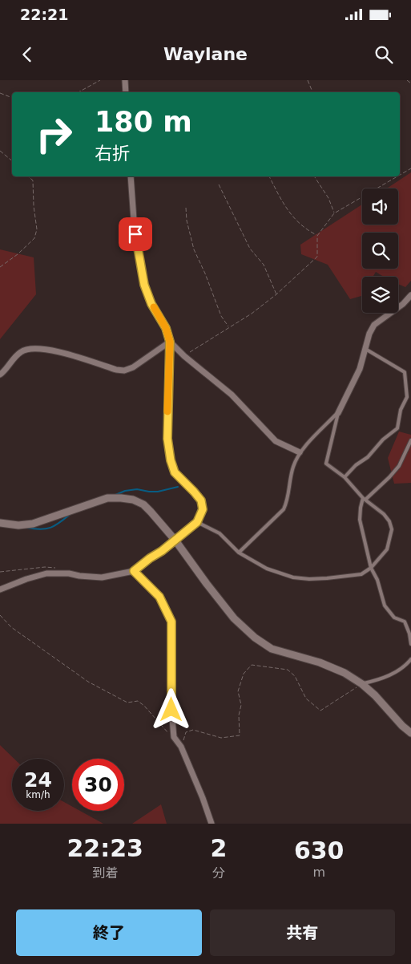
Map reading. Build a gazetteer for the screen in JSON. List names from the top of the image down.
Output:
{
  "page": {
    "status": "22:21",
    "header": "Waylane",
    "turn": ["180 m", "右折"],
    "speed": "24 km/h",
    "limit": "30",
    "eta": [
      "22:23",
      "到着",
      "2",
      "分",
      "630",
      "m"
    ],
    "buttons": ["終了", "共有"]
  }
}
